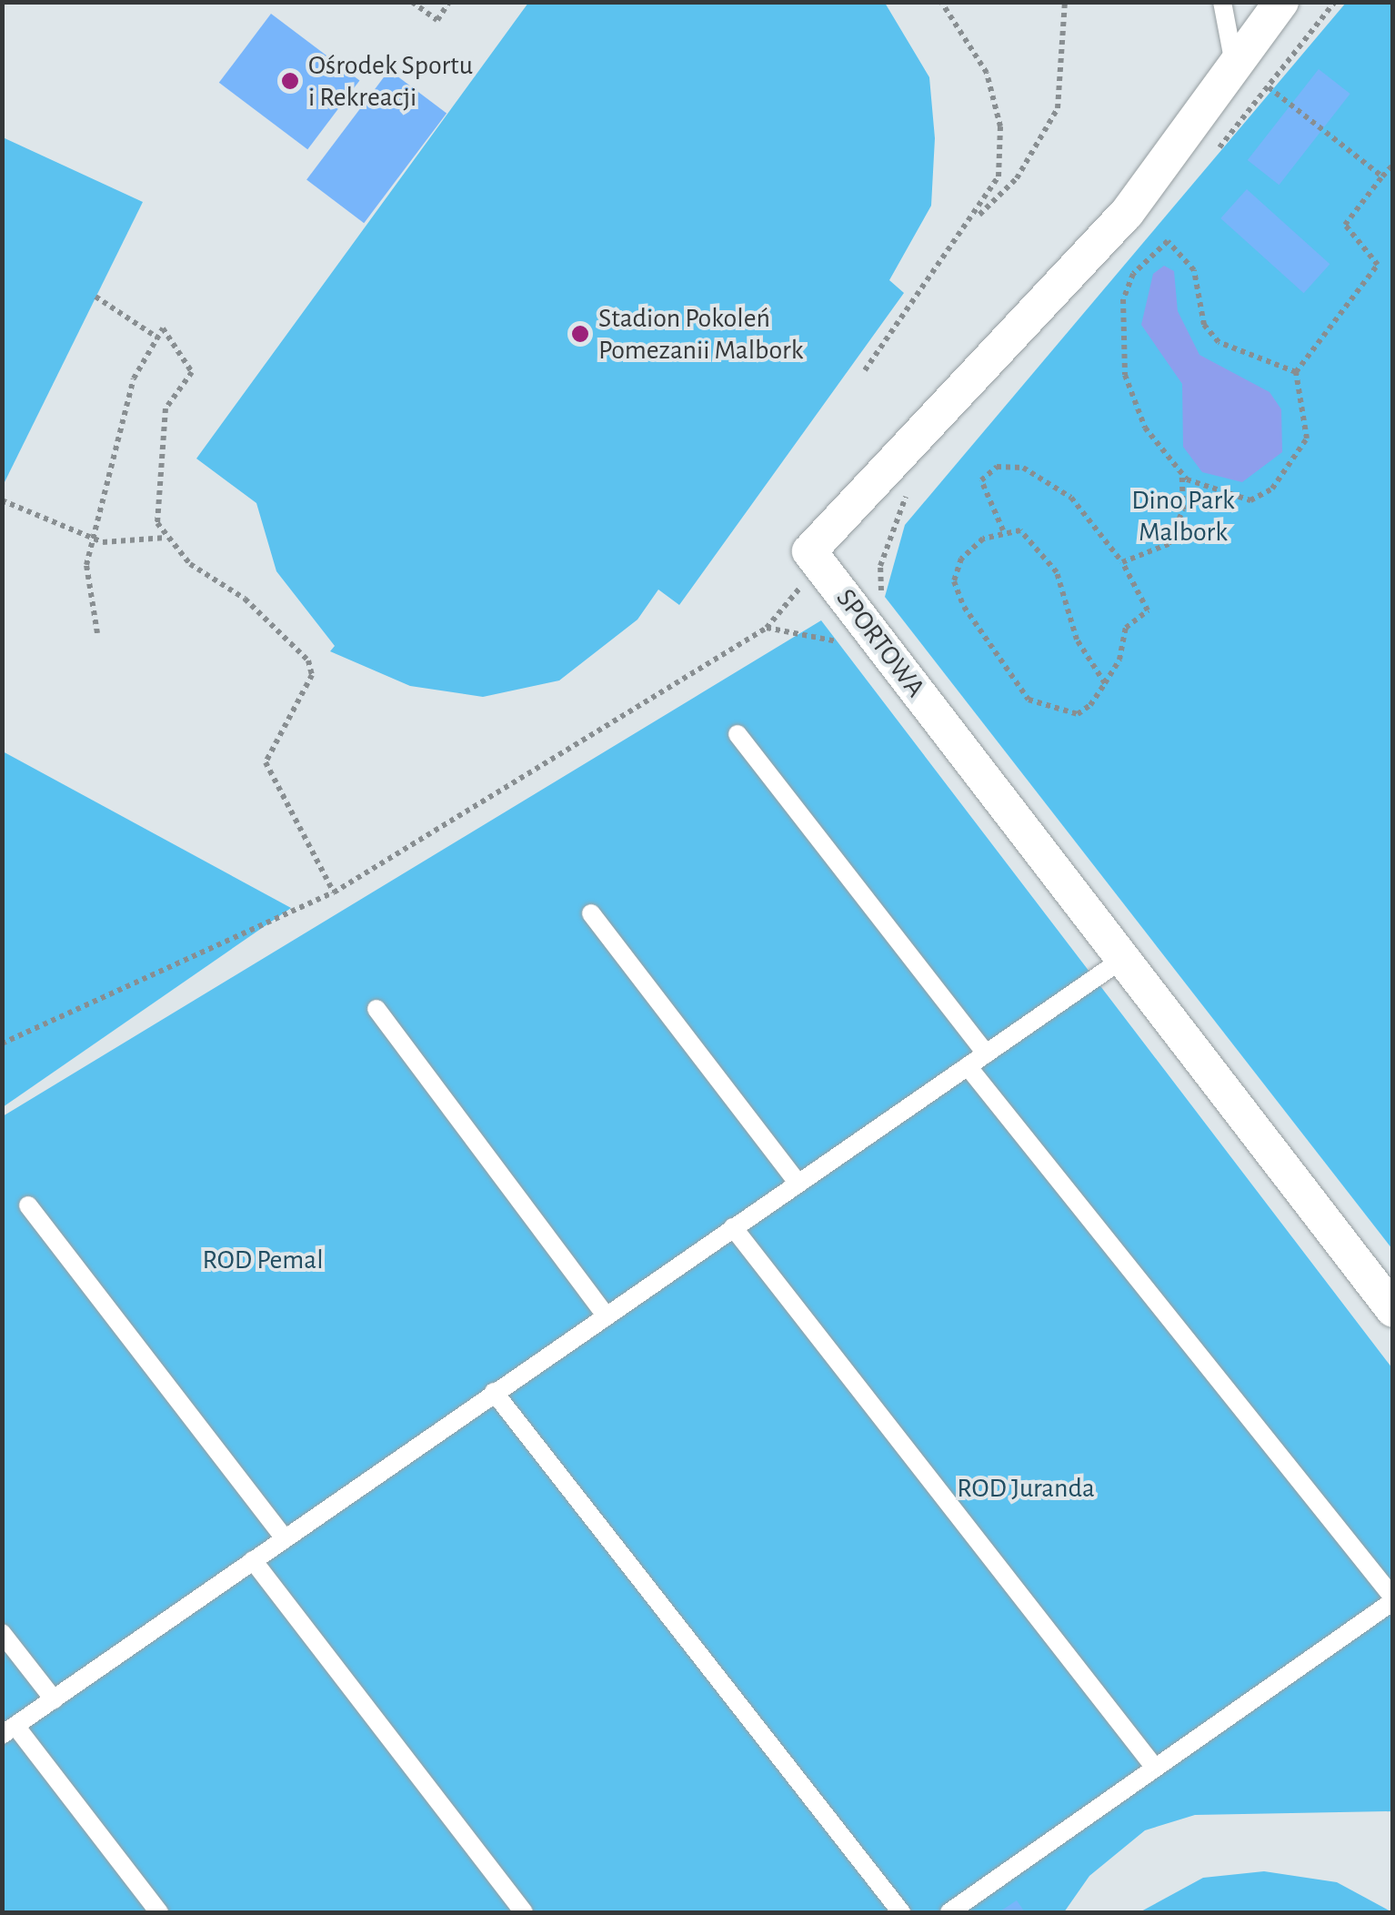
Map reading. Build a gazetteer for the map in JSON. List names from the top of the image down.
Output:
{
  "streets": {
    "street": ["SPORTOWA"]
  },
  "parks": ["Dino Park Malbork", "ROD Pemal", "ROD Juranda"],
  "places": ["Ośrodek Sportu i Rekreacji", "Stadion Pokoleń Pomezanii Malbork"]
}
